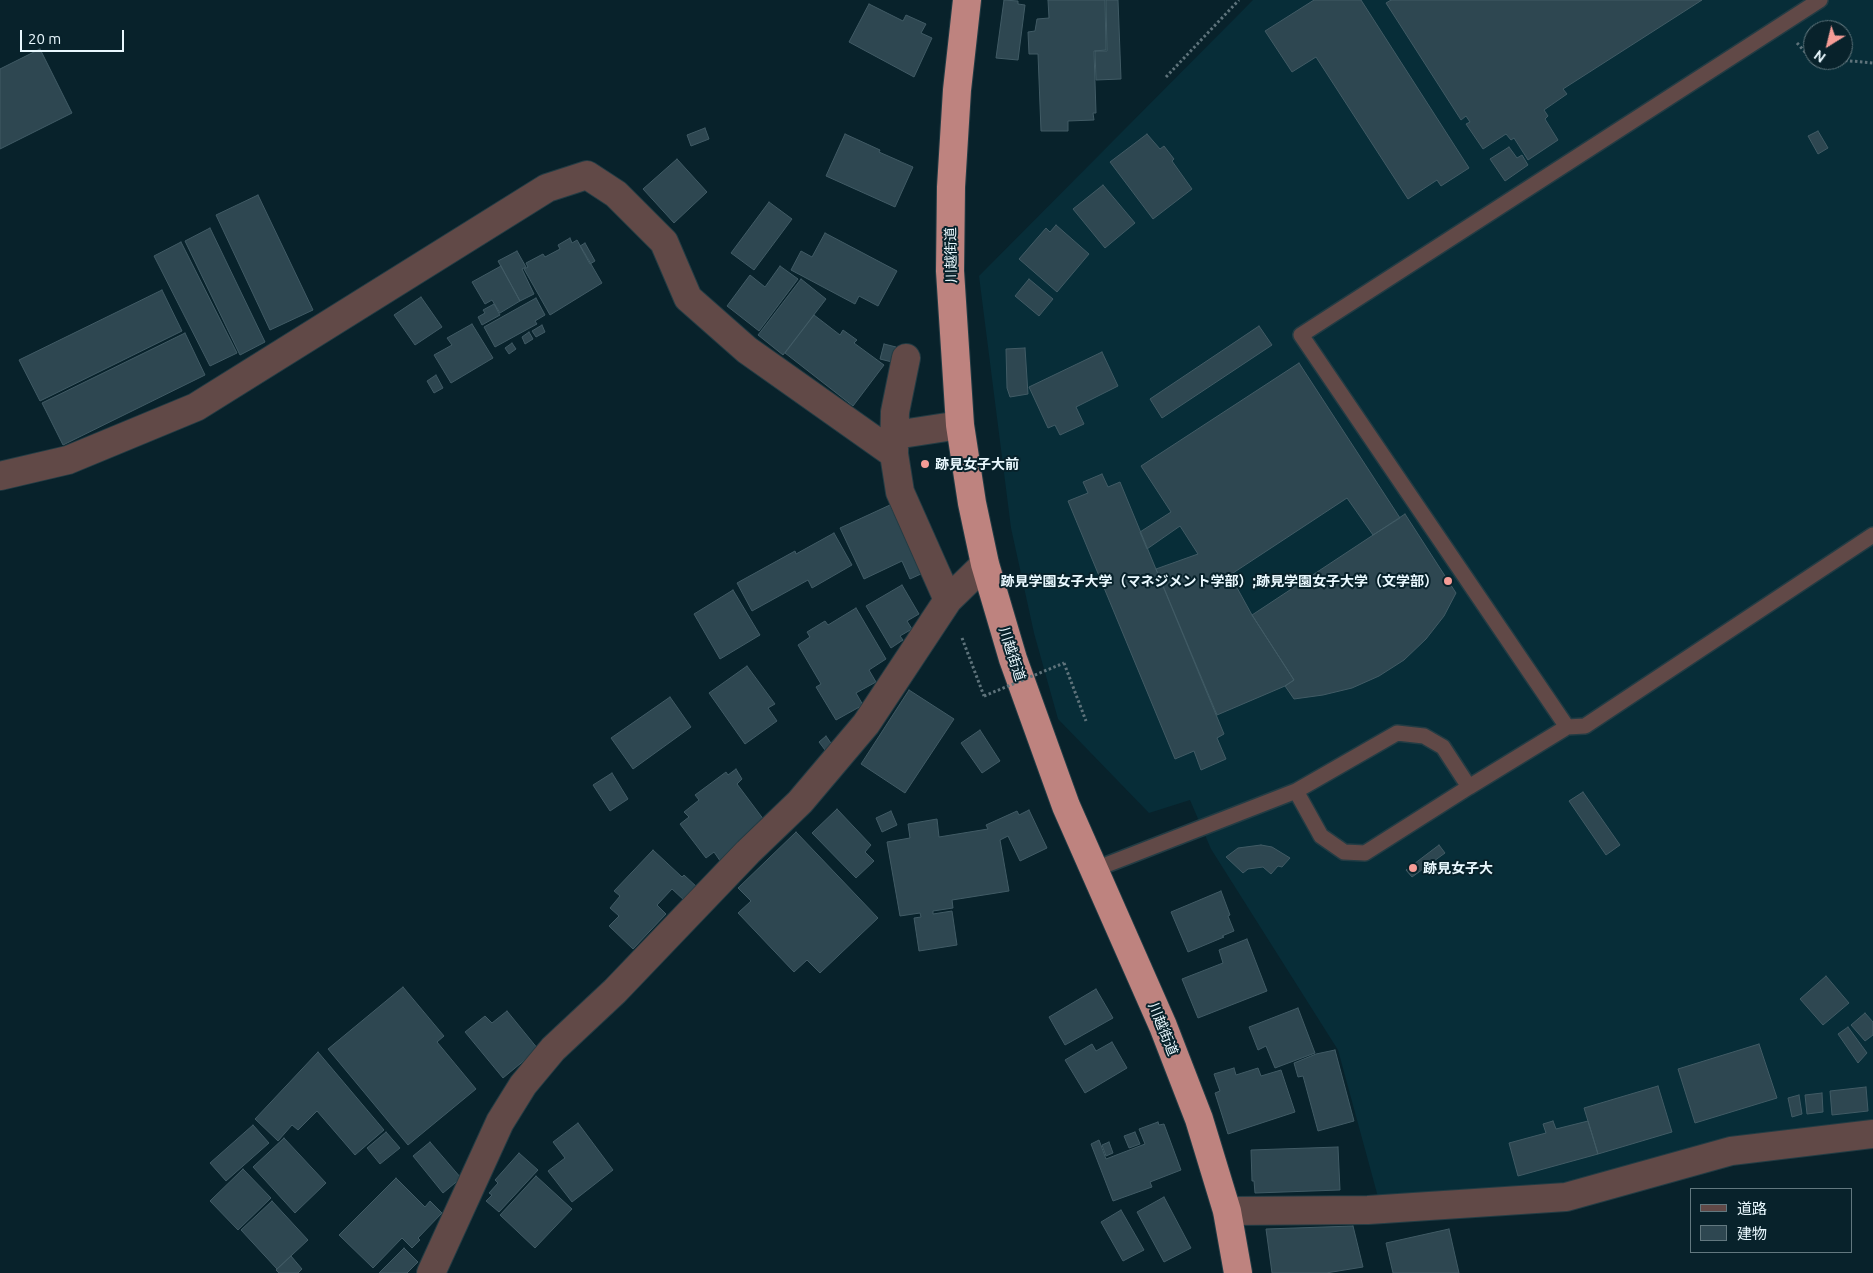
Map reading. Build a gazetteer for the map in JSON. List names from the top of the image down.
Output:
{
  "streets": {
    "highway": ["川越街道"]
  },
  "places": ["跡見女子大前", "跡見学園女子大学（マネジメント学部）;跡見学園女子大学（文学部）", "跡見女子大"],
  "legend": ["道路", "建物"],
  "scale_bar": "20 m",
  "north": "bottom left"
}
